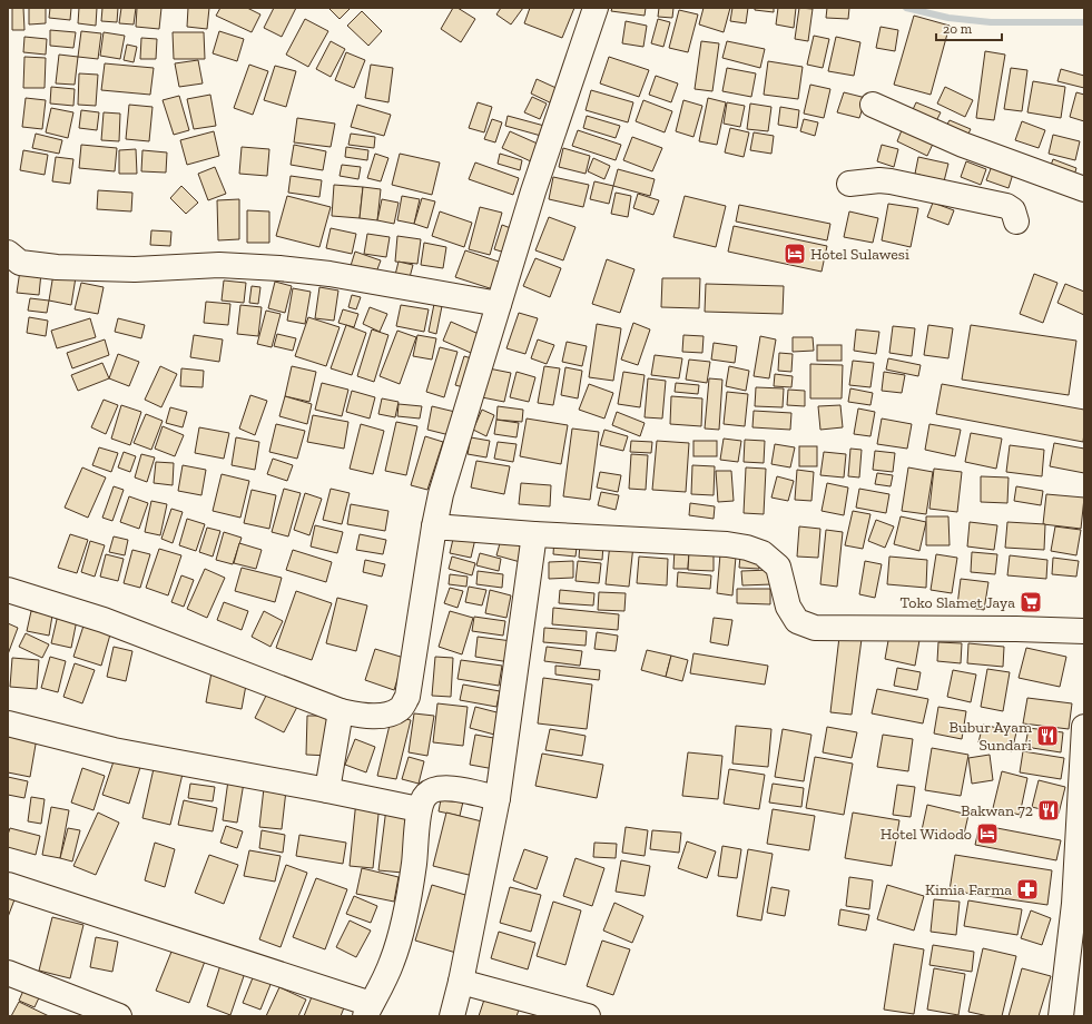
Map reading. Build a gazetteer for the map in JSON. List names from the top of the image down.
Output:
{
  "places": {
    "hotel": ["Hotel Sulawesi", "Hotel Widodo"],
    "supermarket": ["Toko Slamet Jaya"],
    "restaurant": ["Bubur Ayam Sundari", "Bakwan 72"],
    "pharmacy": ["Kimia Farma"]
  },
  "scale_bar": "20 m"
}
